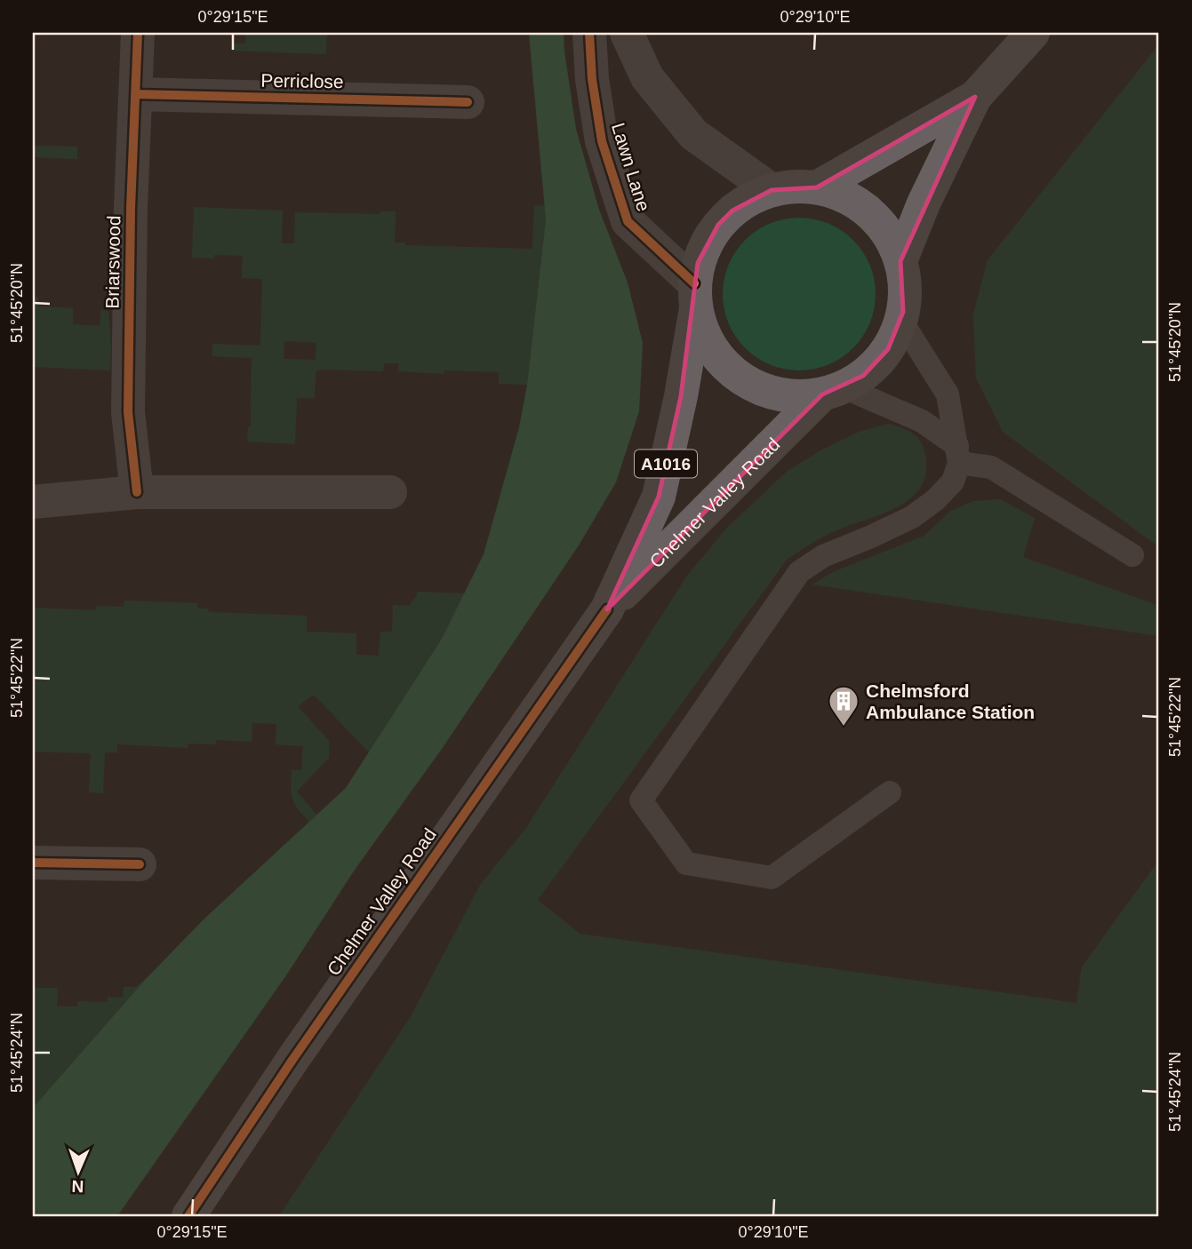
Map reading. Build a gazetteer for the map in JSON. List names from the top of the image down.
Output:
{
  "streets": {
    "main road": ["A1016", "Chelmer Valley Road"],
    "street": ["Perriclose", "Lawn Lane", "Briarswood"]
  },
  "crossings": [
    ["Perriclose", "Briarswood"],
    ["Lawn Lane", "A1016"],
    ["Lawn Lane", "Chelmer Valley Road"],
    ["A1016", "Chelmer Valley Road"]
  ],
  "places": {
    "building": ["Chelmsford Ambulance Station"]
  },
  "north": "bottom",
  "coordinates": [
    "0°29'15\"E",
    "0°29'10\"E",
    "51°45'20\"N",
    "51°45'22\"N",
    "51°45'24\"N"
  ]
}
